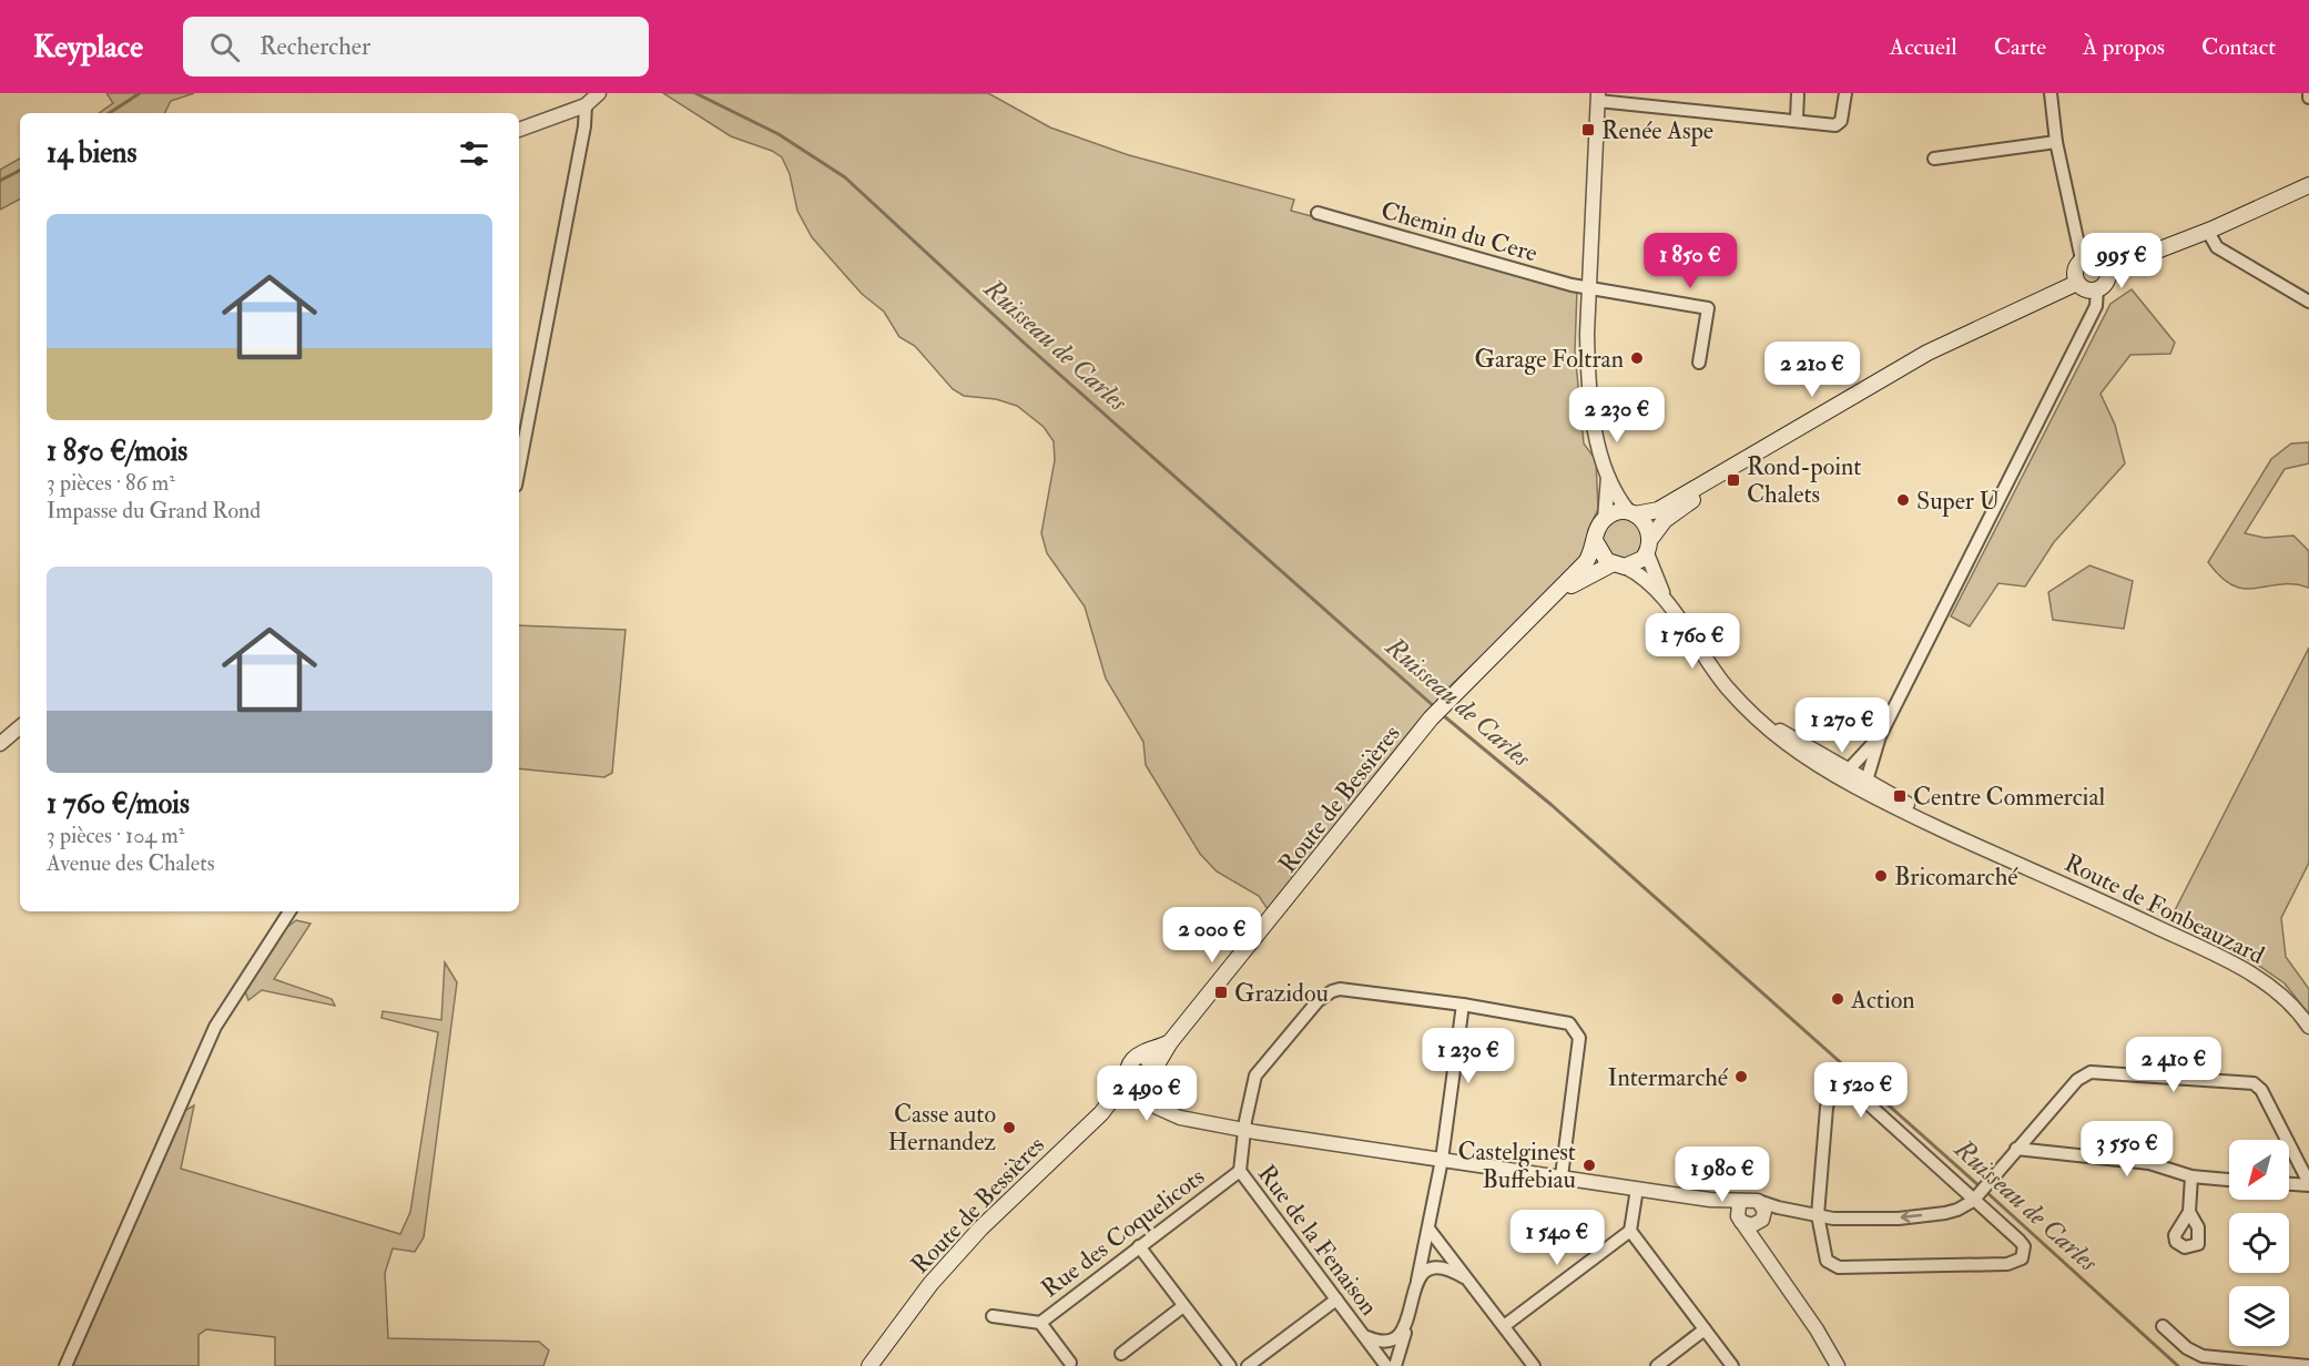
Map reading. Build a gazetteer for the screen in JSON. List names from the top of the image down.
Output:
{
  "streets": {
    "main road": ["Route de Bessières"],
    "street": [
      "Chemin du Cere",
      "Route de Fonbeauzard",
      "Rue des Coquelicots",
      "Rue de la Fenaison"
    ]
  },
  "crossings": [
    ["Rue des Coquelicots", "Rue de la Fenaison"]
  ],
  "water": ["Ruisseau de Carles"],
  "places": {
    "transit": [
      "Renée Aspe",
      "Rond-point Chalets",
      "Centre Commercial",
      "Grazidou"
    ],
    "other": [
      "Garage Foltran",
      "Super U",
      "Bricomarché",
      "Action",
      "Intermarché",
      "Casse auto Hernandez",
      "Castelginest Buffebiau"
    ]
  },
  "north": "bottom left",
  "page": {
    "header": "Keyplace",
    "search": "Rechercher",
    "nav": [
      "Accueil",
      "Carte",
      "À propos",
      "Contact"
    ],
    "heading": "14 biens",
    "list": [
      {
        "name": "1 850 €/mois",
        "note": "3 pièces · 86 m² · Impasse du Grand Rond"
      },
      {
        "name": "1 760 €/mois",
        "note": "3 pièces · 104 m² · Avenue des Chalets"
      }
    ],
    "price": [
      "1 850 €",
      "995 €",
      "2 210 €",
      "2 230 €",
      "1 760 €",
      "1 270 €",
      "2 000 €",
      "1 230 €",
      "2 410 €",
      "1 520 €",
      "2 490 €",
      "3 550 €",
      "1 980 €",
      "1 540 €"
    ]
  }
}
